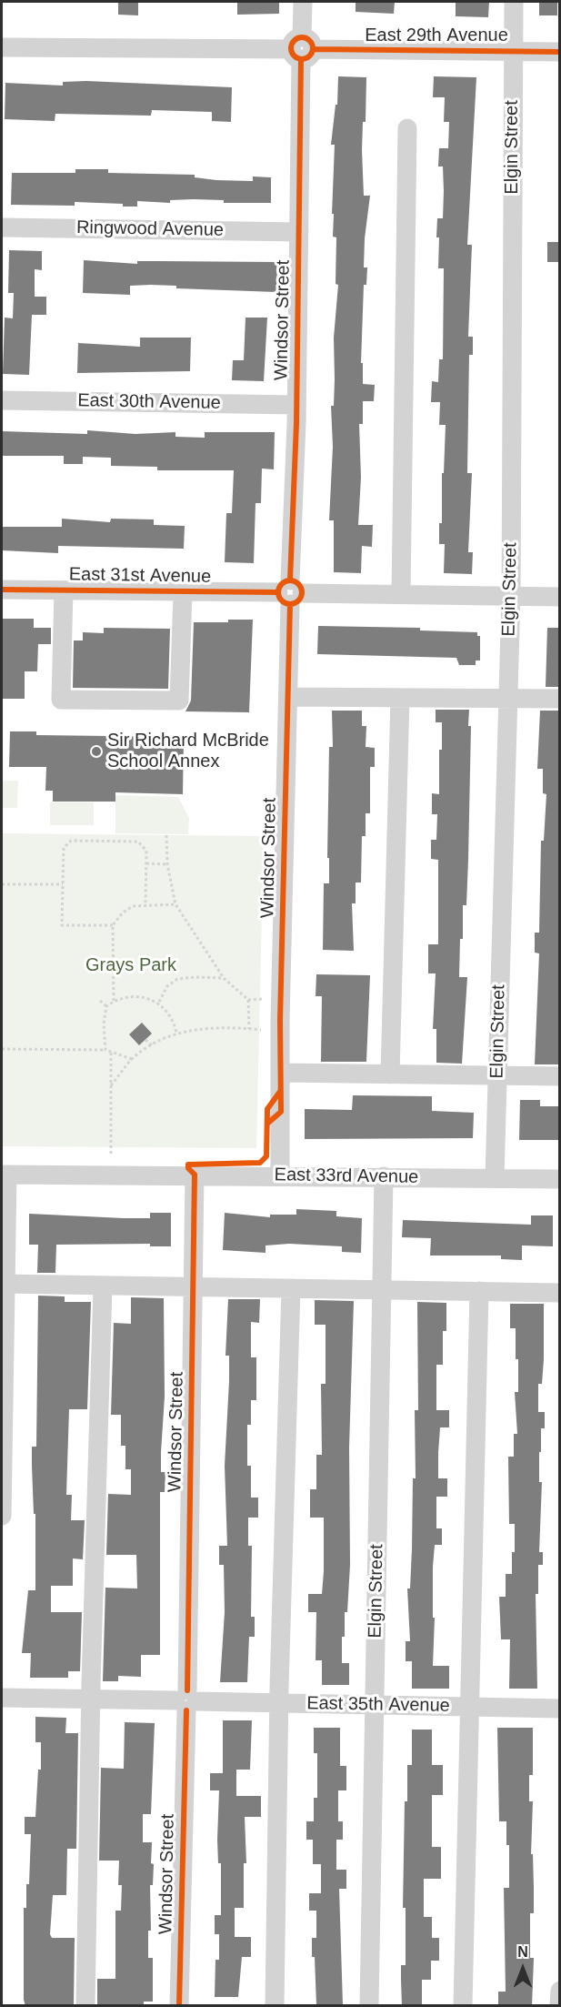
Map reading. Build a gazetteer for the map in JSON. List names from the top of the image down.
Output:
{
  "streets": {
    "street": [
      "East 29th Avenue",
      "Elgin Street",
      "Ringwood Avenue",
      "Windsor Street",
      "East 30th Avenue",
      "East 31st Avenue",
      "East 33rd Avenue",
      "East 35th Avenue"
    ]
  },
  "crossings": [
    ["East 29th Avenue", "Elgin Street"],
    ["East 29th Avenue", "Windsor Street"],
    ["Elgin Street", "East 31st Avenue"],
    ["Elgin Street", "East 33rd Avenue"],
    ["Elgin Street", "East 35th Avenue"],
    ["Ringwood Avenue", "Windsor Street"],
    ["Windsor Street", "East 30th Avenue"],
    ["Windsor Street", "East 31st Avenue"],
    ["Windsor Street", "East 33rd Avenue"],
    ["Windsor Street", "East 35th Avenue"]
  ],
  "parks": ["Grays Park"],
  "places": ["Sir Richard McBride School Annex"],
  "north": "top"
}
